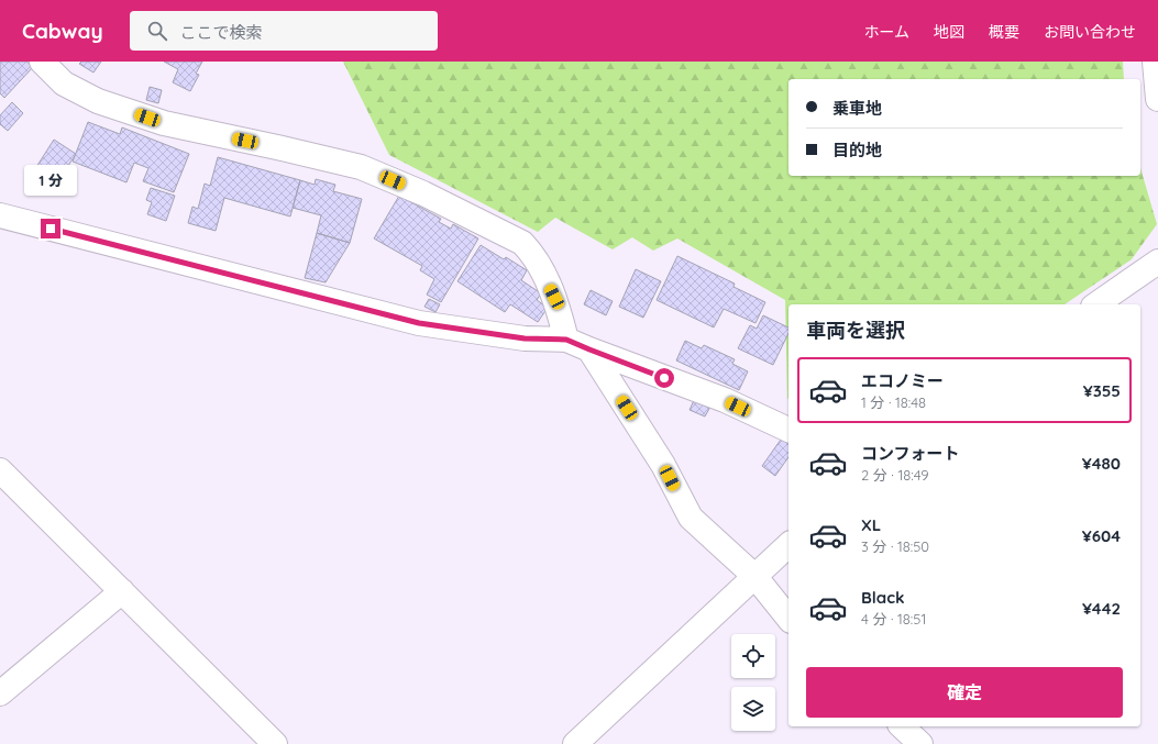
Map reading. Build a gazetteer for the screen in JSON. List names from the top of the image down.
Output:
{
  "page": {
    "header": "Cabway",
    "search": "ここで検索",
    "nav": [
      "ホーム",
      "地図",
      "概要",
      "お問い合わせ"
    ],
    "banner": ["乗車地", "目的地"],
    "bubble": "1 分",
    "heading": "車両を選択",
    "list": [
      {
        "name": "エコノミー",
        "note": "1 分 · 18:48",
        "value": "¥355"
      },
      {
        "name": "コンフォート",
        "note": "2 分 · 18:49",
        "value": "¥480"
      },
      {
        "name": "XL",
        "note": "3 分 · 18:50",
        "value": "¥604"
      },
      {
        "name": "Black",
        "note": "4 分 · 18:51",
        "value": "¥442"
      }
    ],
    "buttons": "確定"
  }
}
